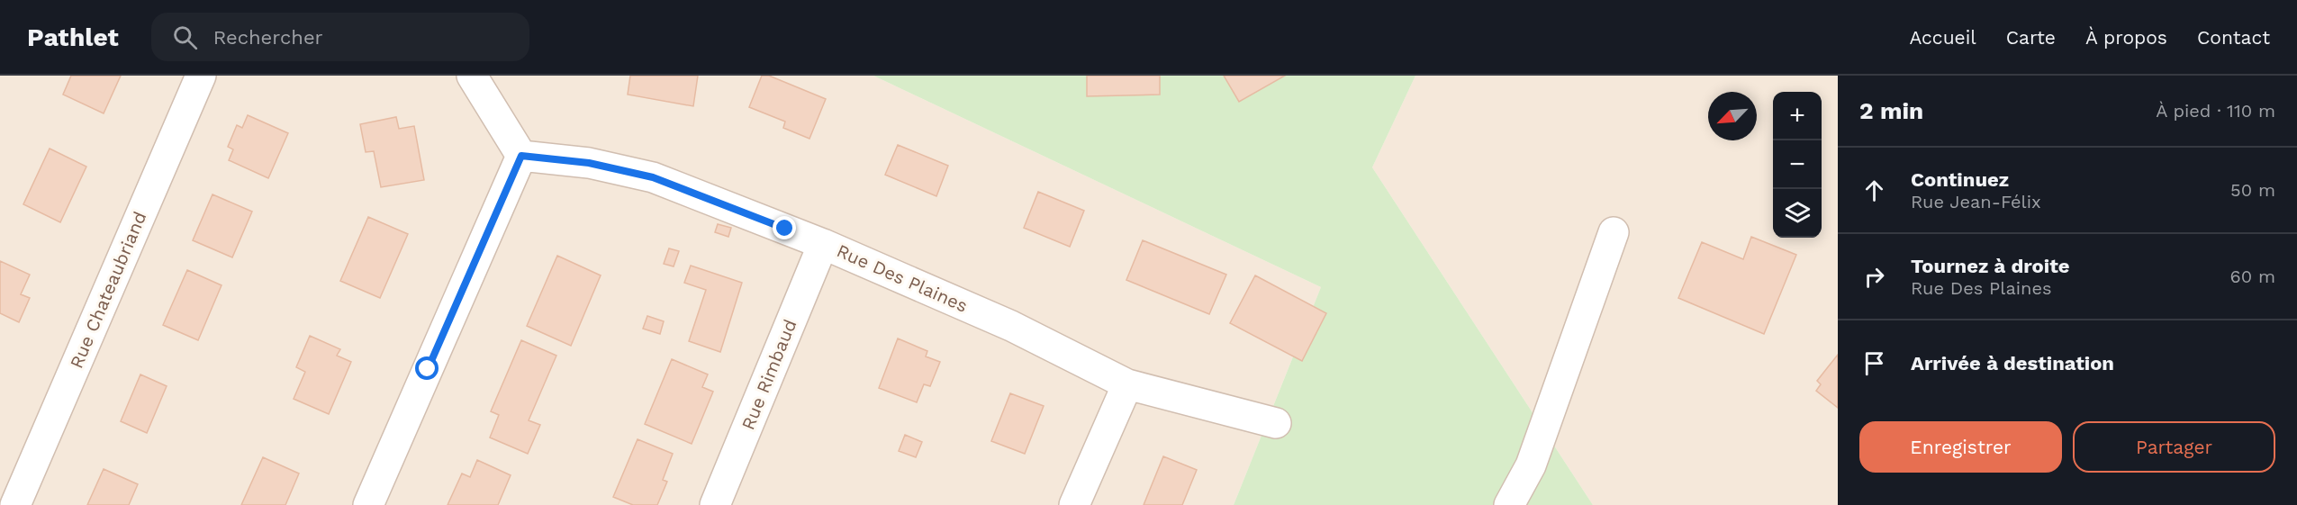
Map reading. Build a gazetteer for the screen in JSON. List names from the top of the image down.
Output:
{
  "streets": {
    "street": ["Rue Des Plaines", "Rue Chateaubriand", "Rue Rimbaud"]
  },
  "crossings": [
    ["Rue Des Plaines", "Rue Rimbaud"]
  ],
  "north": "bottom left",
  "page": {
    "header": "Pathlet",
    "search": "Rechercher",
    "nav": [
      "Accueil",
      "Carte",
      "À propos",
      "Contact"
    ],
    "heading": ["2 min", "À pied · 110 m"],
    "map_buttons": ["+", "−"],
    "list": [
      ["Continuez", "Rue Jean-Félix", "50 m"],
      ["Tournez à droite", "Rue Des Plaines", "60 m"],
      "Arrivée à destination"
    ],
    "buttons": ["Enregistrer", "Partager"]
  }
}
